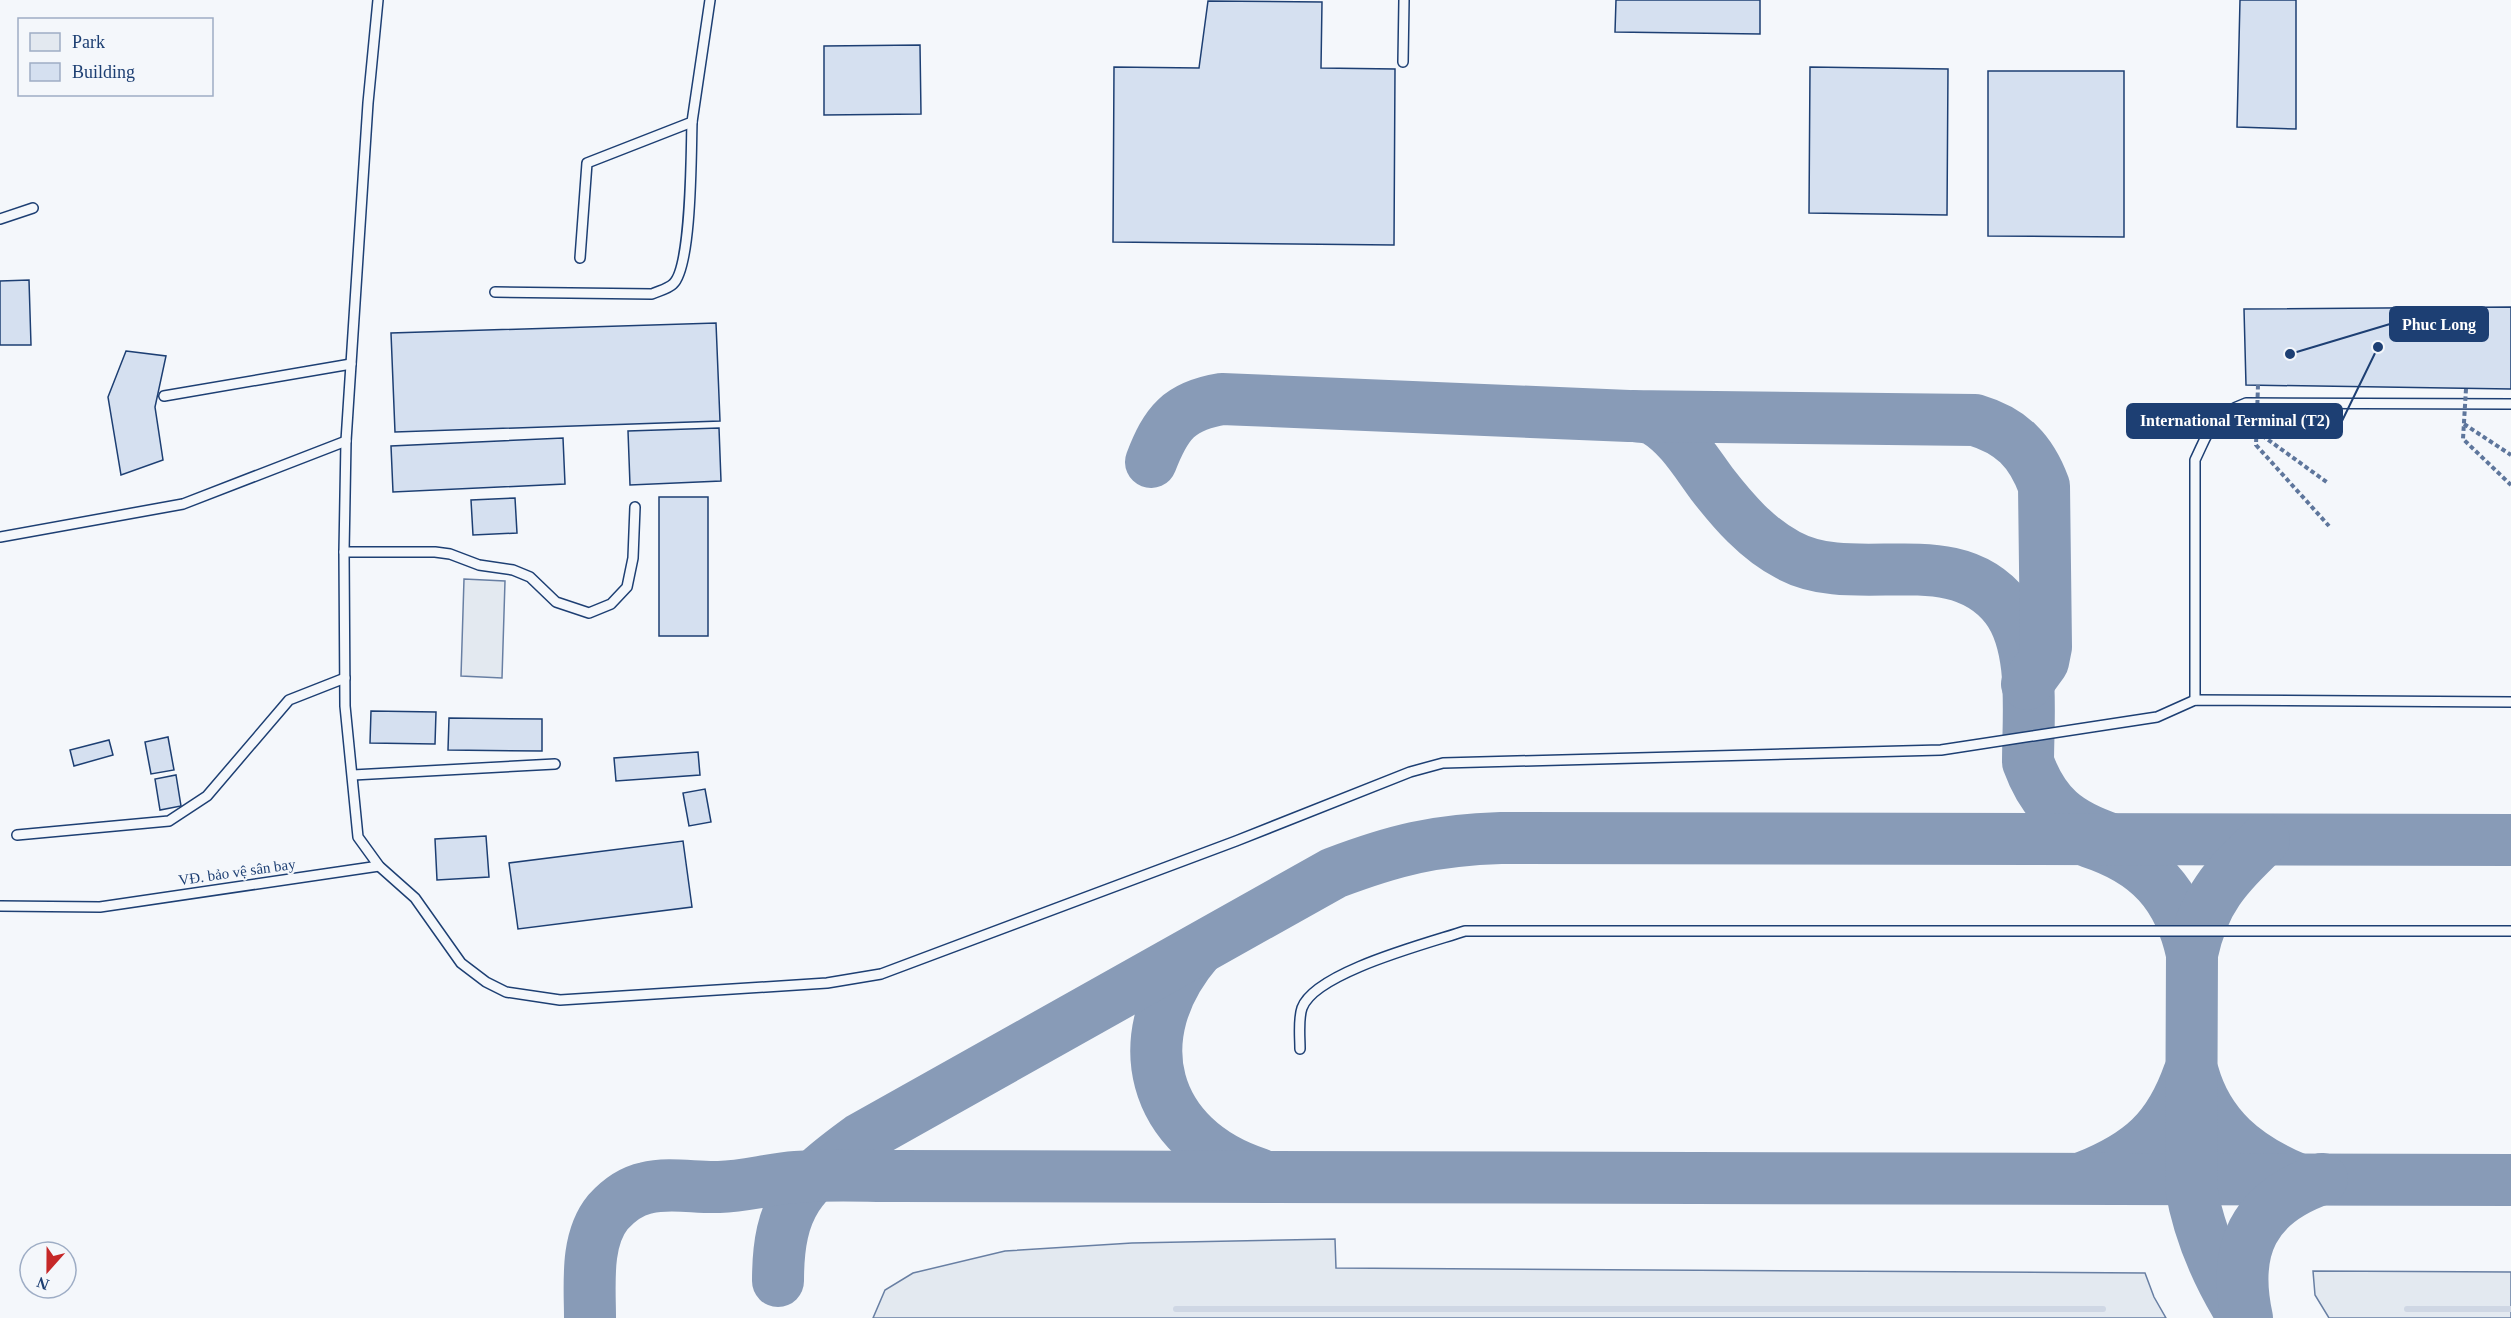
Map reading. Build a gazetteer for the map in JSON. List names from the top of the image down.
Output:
{
  "streets": {
    "lane": ["VĐ. bảo vệ sân bay"]
  },
  "places": ["International Terminal (T2)", "Phuc Long"],
  "legend": ["Park", "Building"],
  "north": "bottom"
}
